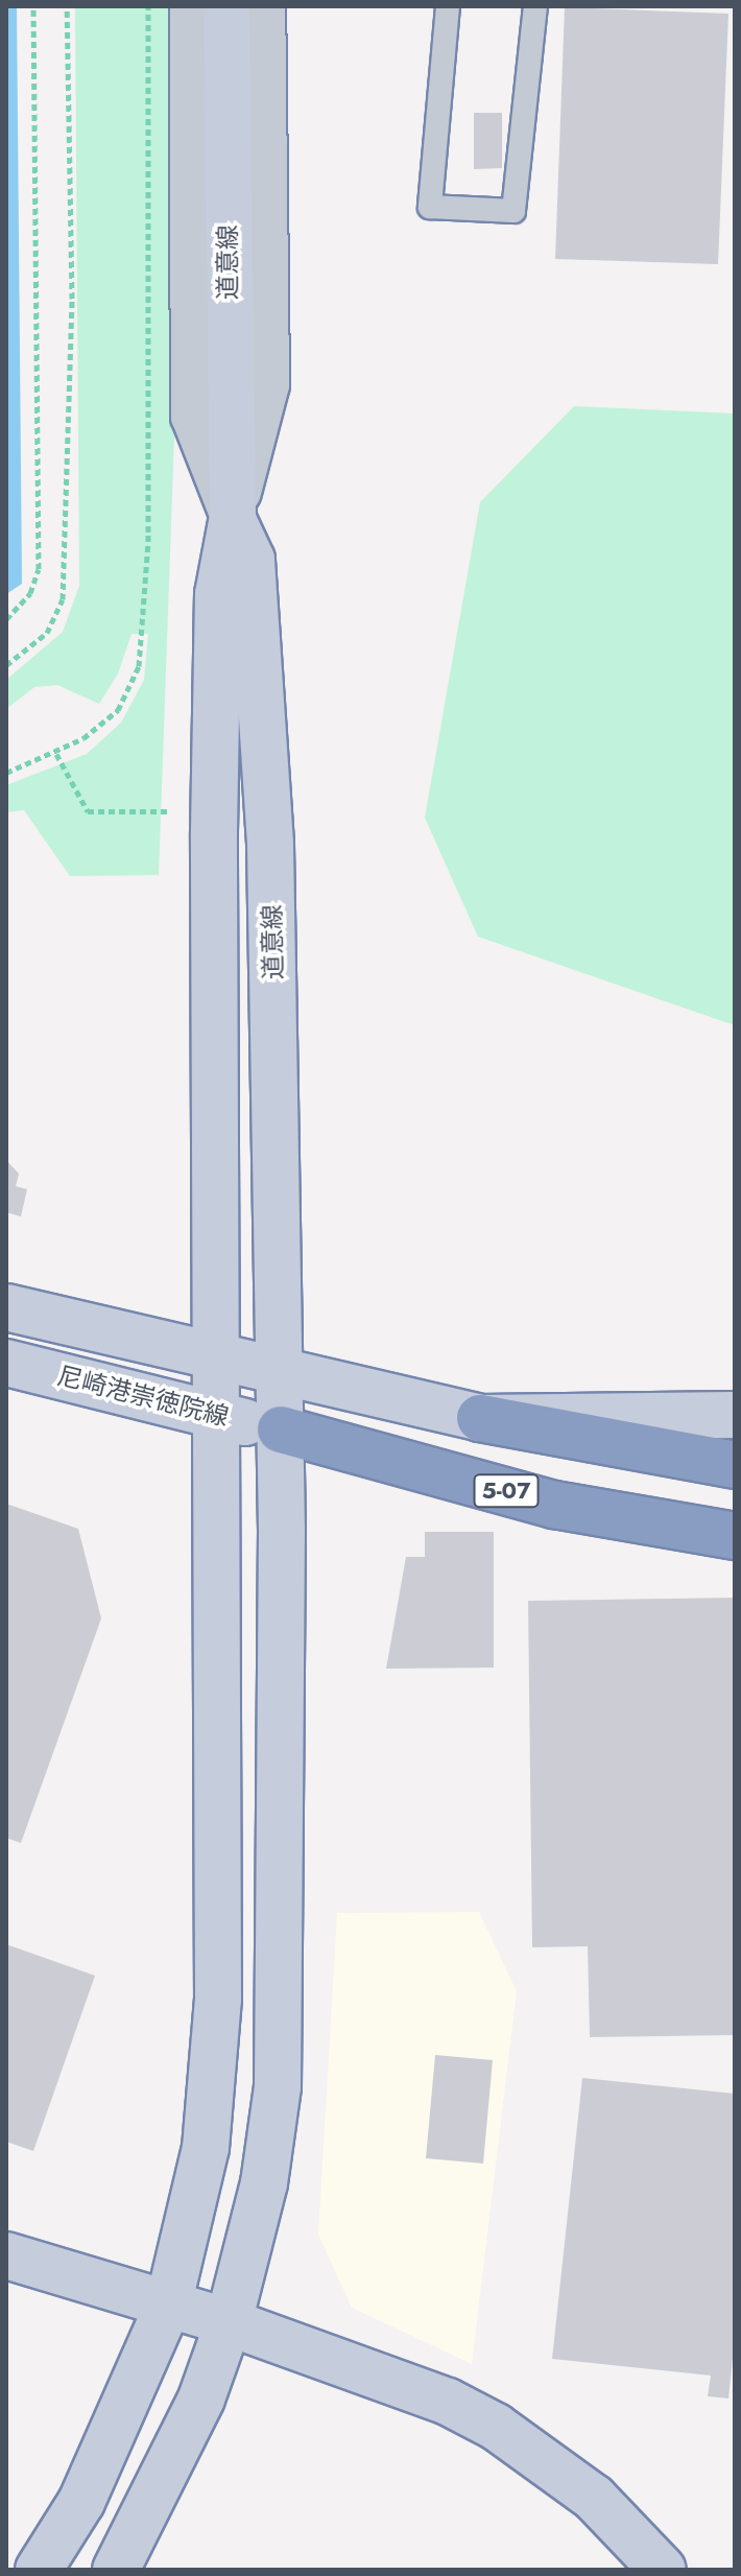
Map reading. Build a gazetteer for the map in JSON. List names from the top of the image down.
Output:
{
  "streets": {
    "highway": ["5-07"],
    "street": ["道意線", "尼崎港崇徳院線"]
  },
  "crossings": [
    ["道意線", "尼崎港崇徳院線"],
    ["道意線", "5-07"],
    ["尼崎港崇徳院線", "5-07"]
  ]
}
